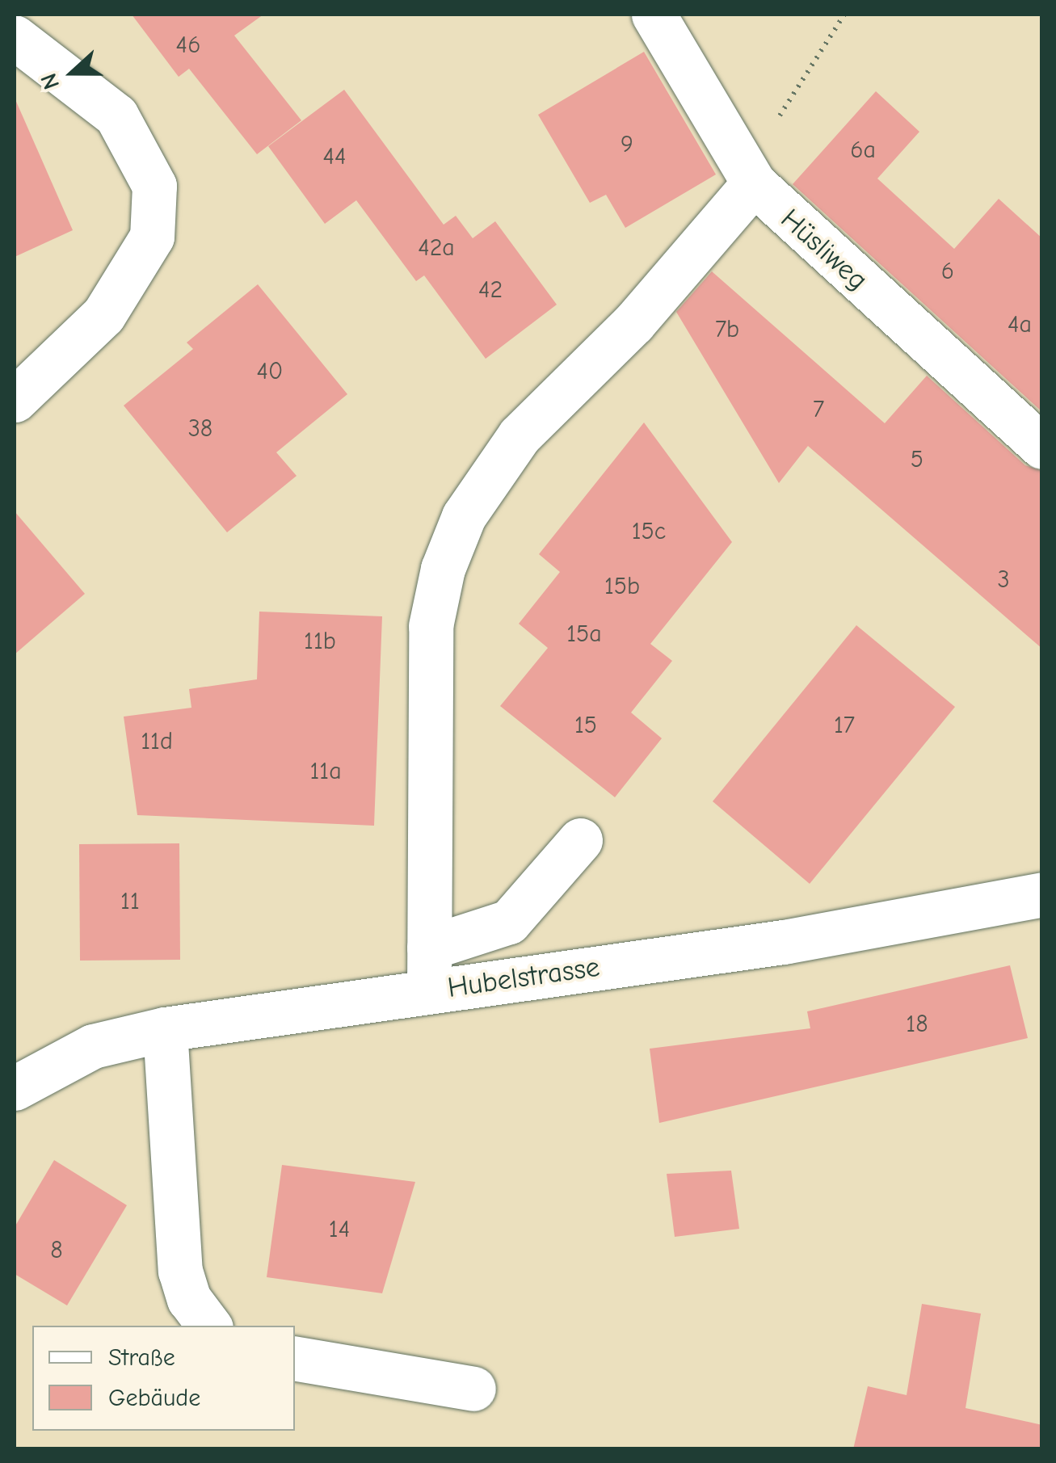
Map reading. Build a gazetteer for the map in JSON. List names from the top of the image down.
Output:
{
  "streets": {
    "street": ["Hüsliweg", "Hubelstrasse"]
  },
  "house_numbers": [
    "46",
    "9",
    "6a",
    "44",
    "42a",
    "6",
    "42",
    "4a",
    "7b",
    "40",
    "7",
    "38",
    "5",
    "15c",
    "3",
    "15b",
    "15a",
    "11b",
    "15",
    "17",
    "11d",
    "11a",
    "11",
    "18",
    "14",
    "8"
  ],
  "legend": ["Straße", "Gebäude"],
  "north": "left"
}
